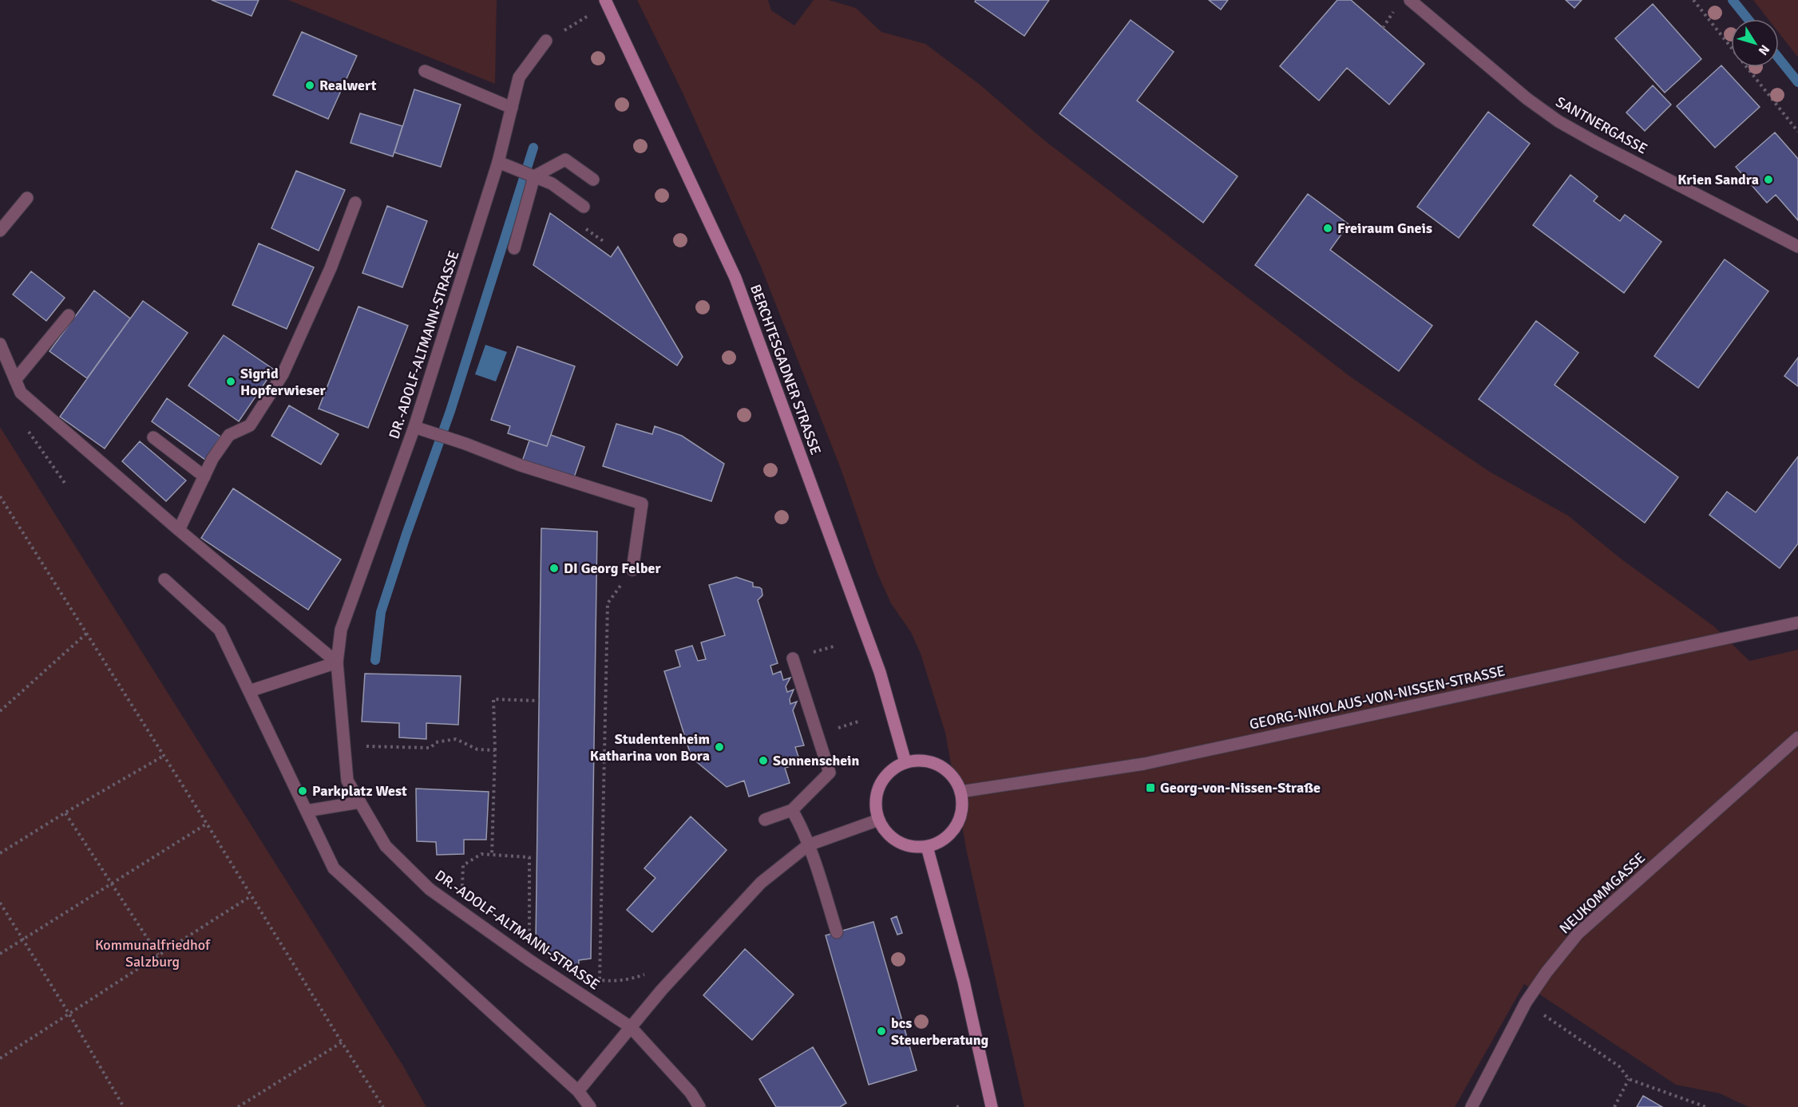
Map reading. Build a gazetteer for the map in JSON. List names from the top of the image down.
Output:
{
  "streets": {
    "main road": ["BERCHTESGADNER STRASSE"],
    "street": [
      "SANTNERGASSE",
      "DR.-ADOLF-ALTMANN-STRASSE",
      "GEORG-NIKOLAUS-VON-NISSEN-STRASSE",
      "NEUKOMMGASSE"
    ]
  },
  "crossings": [
    ["BERCHTESGADNER STRASSE", "GEORG-NIKOLAUS-VON-NISSEN-STRASSE"]
  ],
  "parks": ["Kommunalfriedhof Salzburg"],
  "places": {
    "other": [
      "Realwert",
      "Krien Sandra",
      "Freiraum Gneis",
      "Sigrid Hopferwieser",
      "DI Georg Felber",
      "Studentenheim Katharina von Bora",
      "Sonnenschein",
      "Parkplatz West",
      "bcs Steuerberatung"
    ],
    "transit": ["Georg-von-Nissen-Straße"]
  },
  "north": "bottom right"
}
